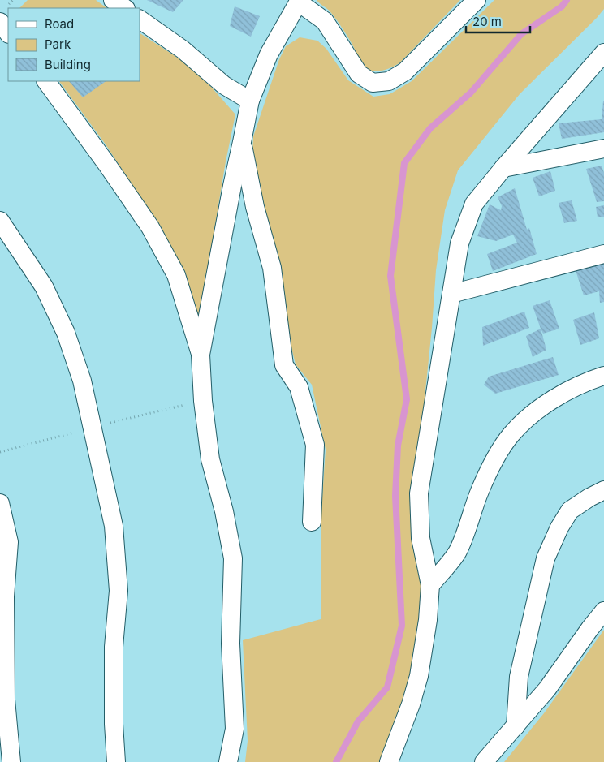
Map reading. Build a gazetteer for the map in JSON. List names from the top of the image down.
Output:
{
  "legend": ["Road", "Park", "Building"],
  "scale_bar": "20 m"
}
